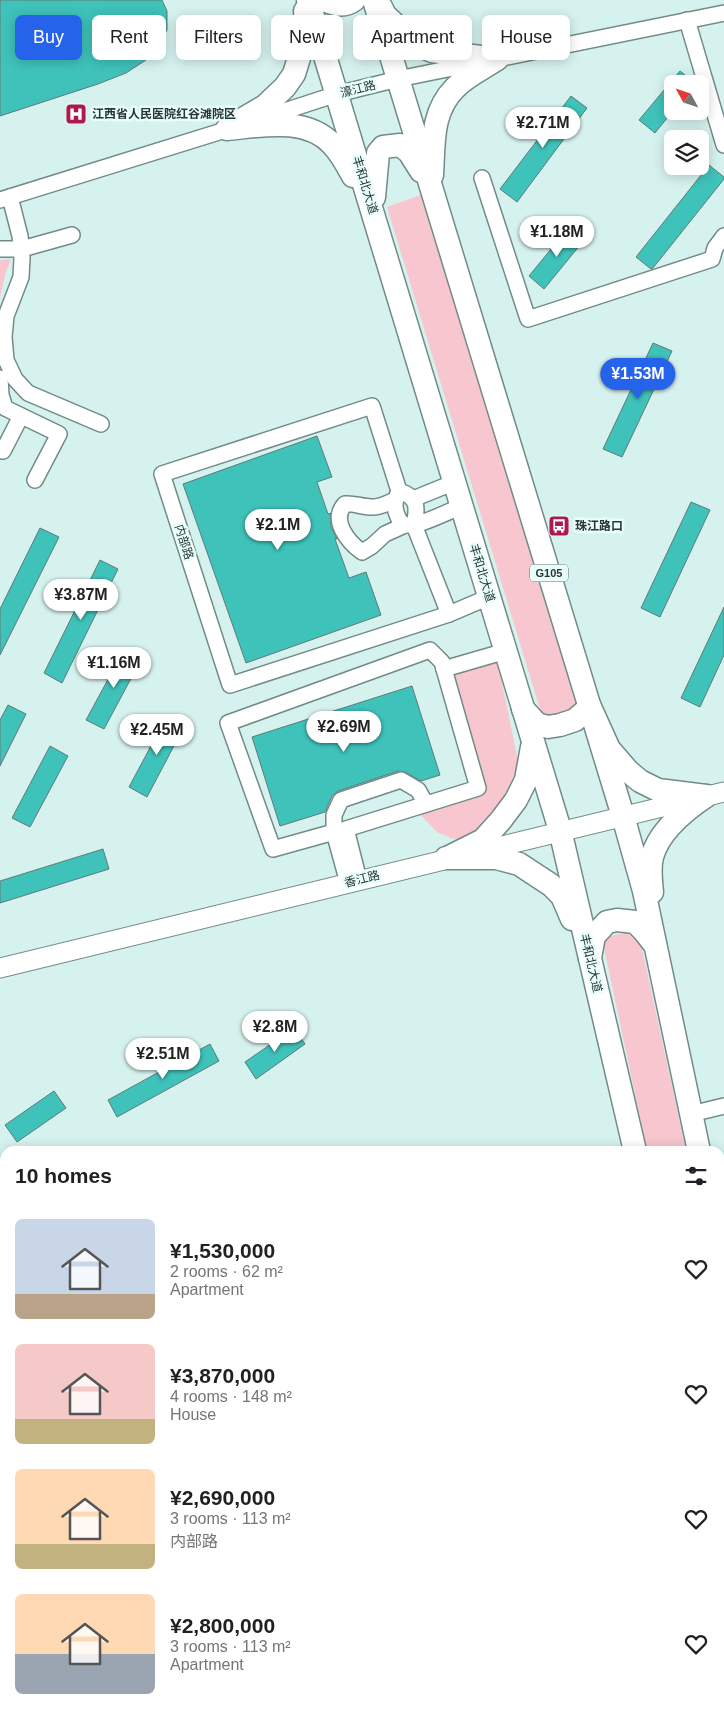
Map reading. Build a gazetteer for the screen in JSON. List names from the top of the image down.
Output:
{
  "streets": {
    "highway": ["丰和北大道", "G105"],
    "main road": ["香江路"],
    "street": ["濠江路", "内部路"]
  },
  "crossings": [
    ["濠江路", "丰和北大道"],
    ["濠江路", "G105"],
    ["丰和北大道", "内部路"],
    ["丰和北大道", "香江路"],
    ["G105", "香江路"]
  ],
  "places": {
    "hospital": ["江西省人民医院红谷滩院区"],
    "bus stop": ["珠江路口"]
  },
  "north": "top left",
  "page": {
    "chip": [
      "Buy",
      "Rent",
      "Filters",
      "New",
      "Apartment",
      "House"
    ],
    "price": [
      "¥2.71M",
      "¥1.18M",
      "¥1.53M",
      "¥2.1M",
      "¥3.87M",
      "¥1.16M",
      "¥2.69M",
      "¥2.45M",
      "¥2.8M",
      "¥2.51M"
    ],
    "heading": "10 homes",
    "list": [
      {
        "name": "¥1,530,000",
        "note": "2 rooms · 62 m² · Apartment"
      },
      {
        "name": "¥3,870,000",
        "note": "4 rooms · 148 m² · House"
      },
      {
        "name": "¥2,690,000",
        "note": "3 rooms · 113 m² · 内部路"
      },
      {
        "name": "¥2,800,000",
        "note": "3 rooms · 113 m² · Apartment"
      }
    ]
  }
}
